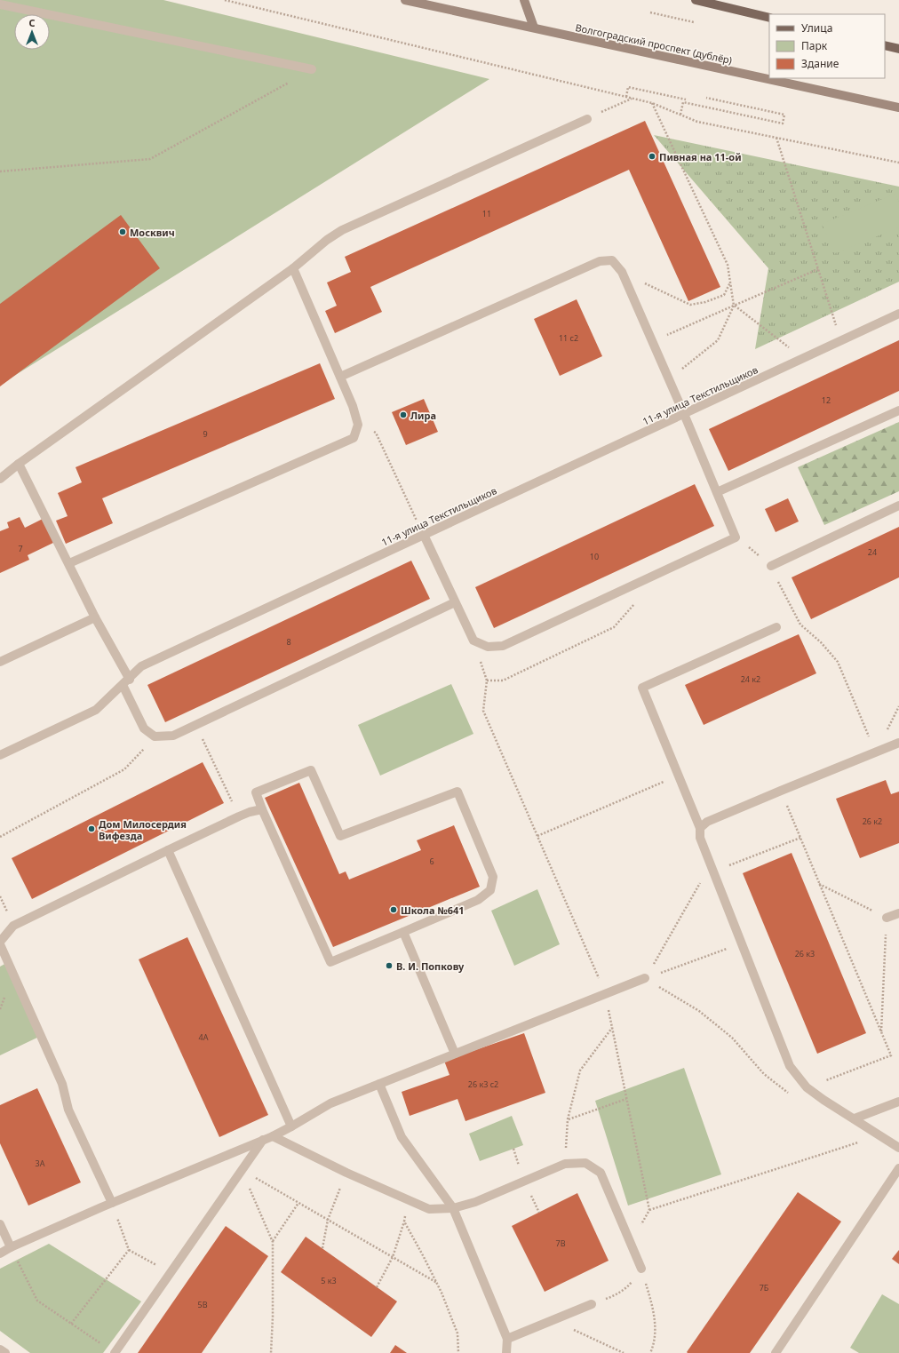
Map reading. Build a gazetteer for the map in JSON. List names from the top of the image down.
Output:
{
  "streets": {
    "main road": ["Волгоградский проспект (дублёр)"],
    "street": ["11-я улица Текстильщиков"]
  },
  "places": [
    "Пивная на 11-ой",
    "Москвич",
    "Лира",
    "Дом Милосердия Вифезда",
    "Школа №641",
    "В. И. Попкову"
  ],
  "house_numbers": [
    "11",
    "11 с2",
    "12",
    "9",
    "7",
    "24",
    "10",
    "8",
    "24 к2",
    "26 к2",
    "6",
    "26 к3",
    "4А",
    "26 к3 с2",
    "3А",
    "7В",
    "5 к3",
    "7Б",
    "5В"
  ],
  "legend": ["Улица", "Парк", "Здание"],
  "north": "top"
}
